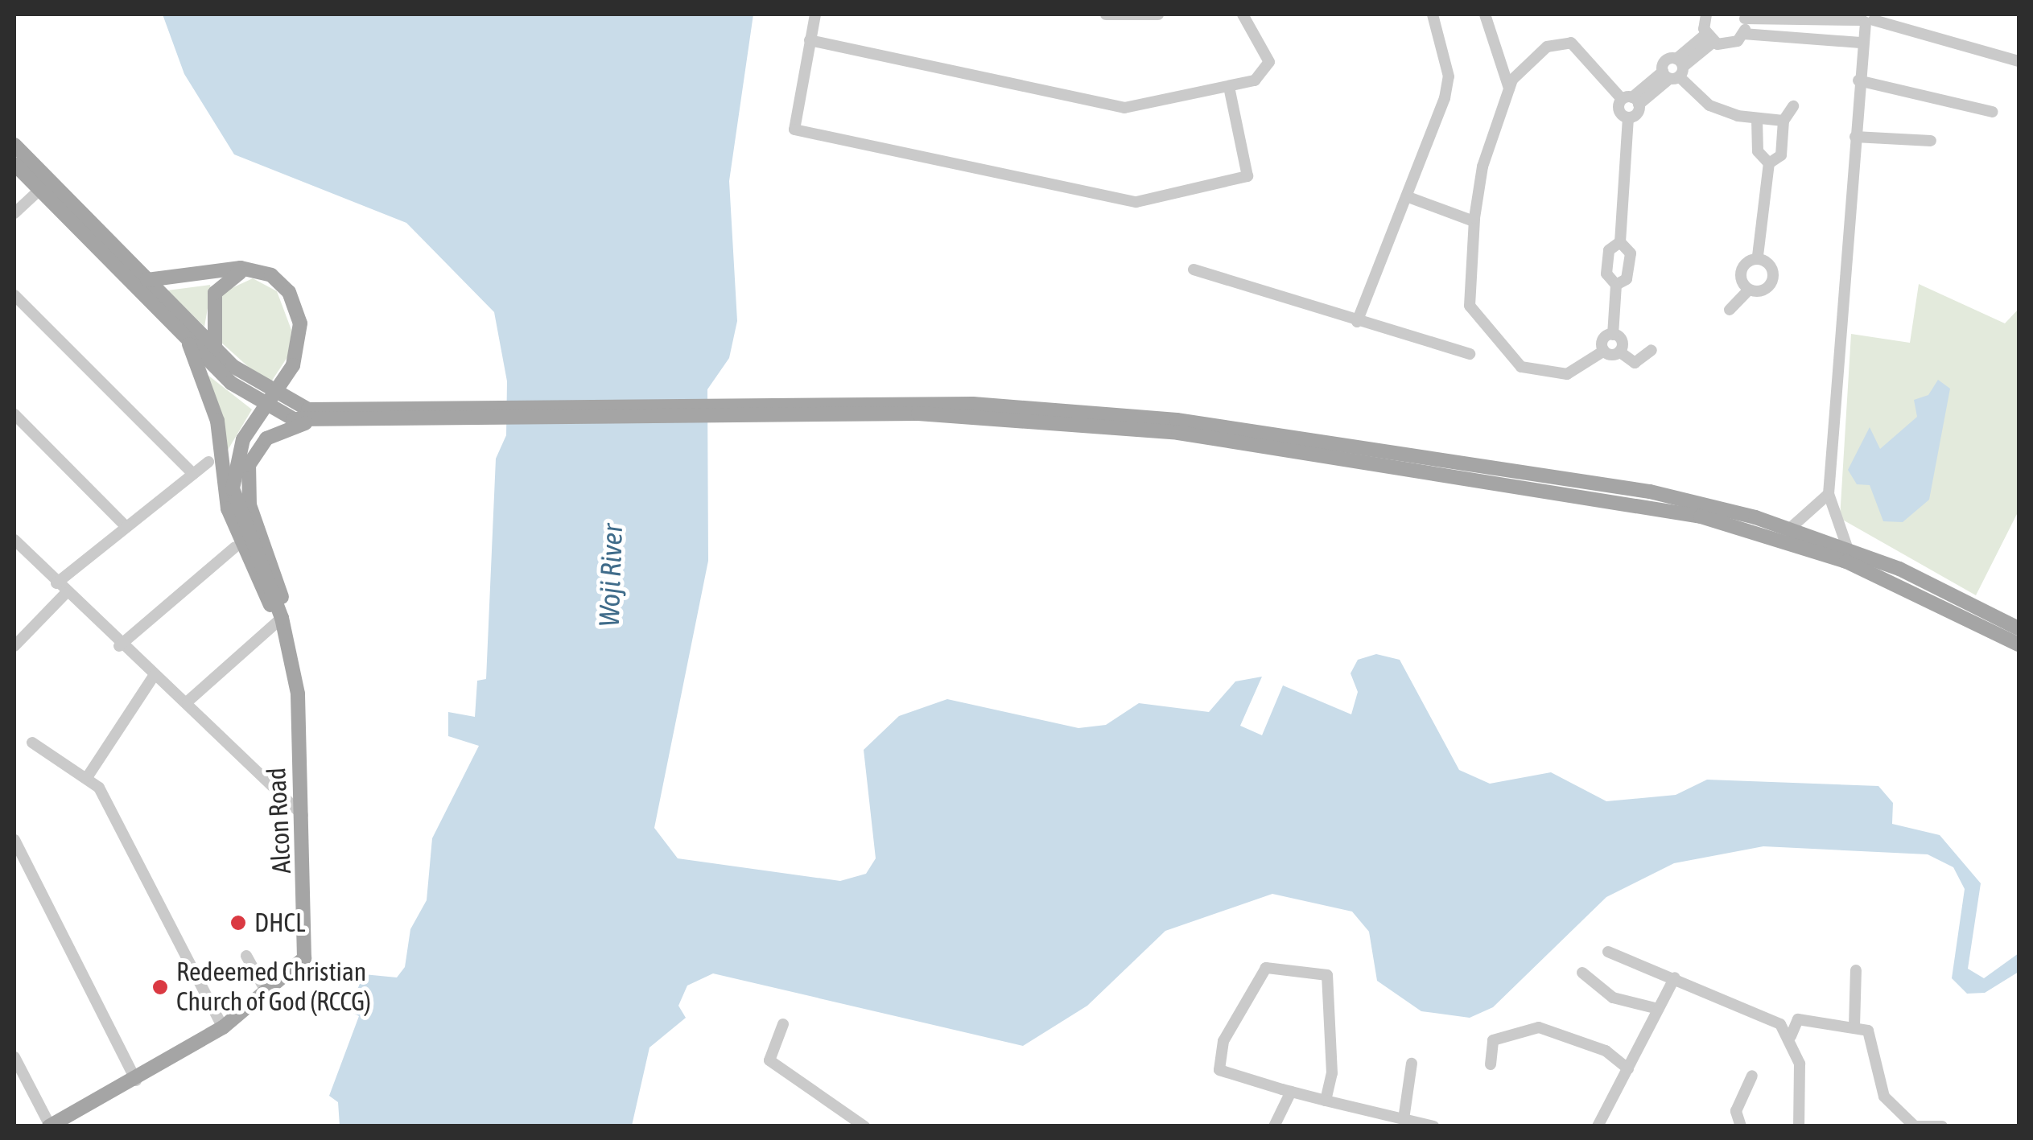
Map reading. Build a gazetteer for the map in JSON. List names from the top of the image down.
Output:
{
  "streets": {
    "main road": ["Alcon Road"]
  },
  "water": ["Woji River"],
  "places": ["DHCL", "Redeemed Christian Church of God (RCCG)"]
}
